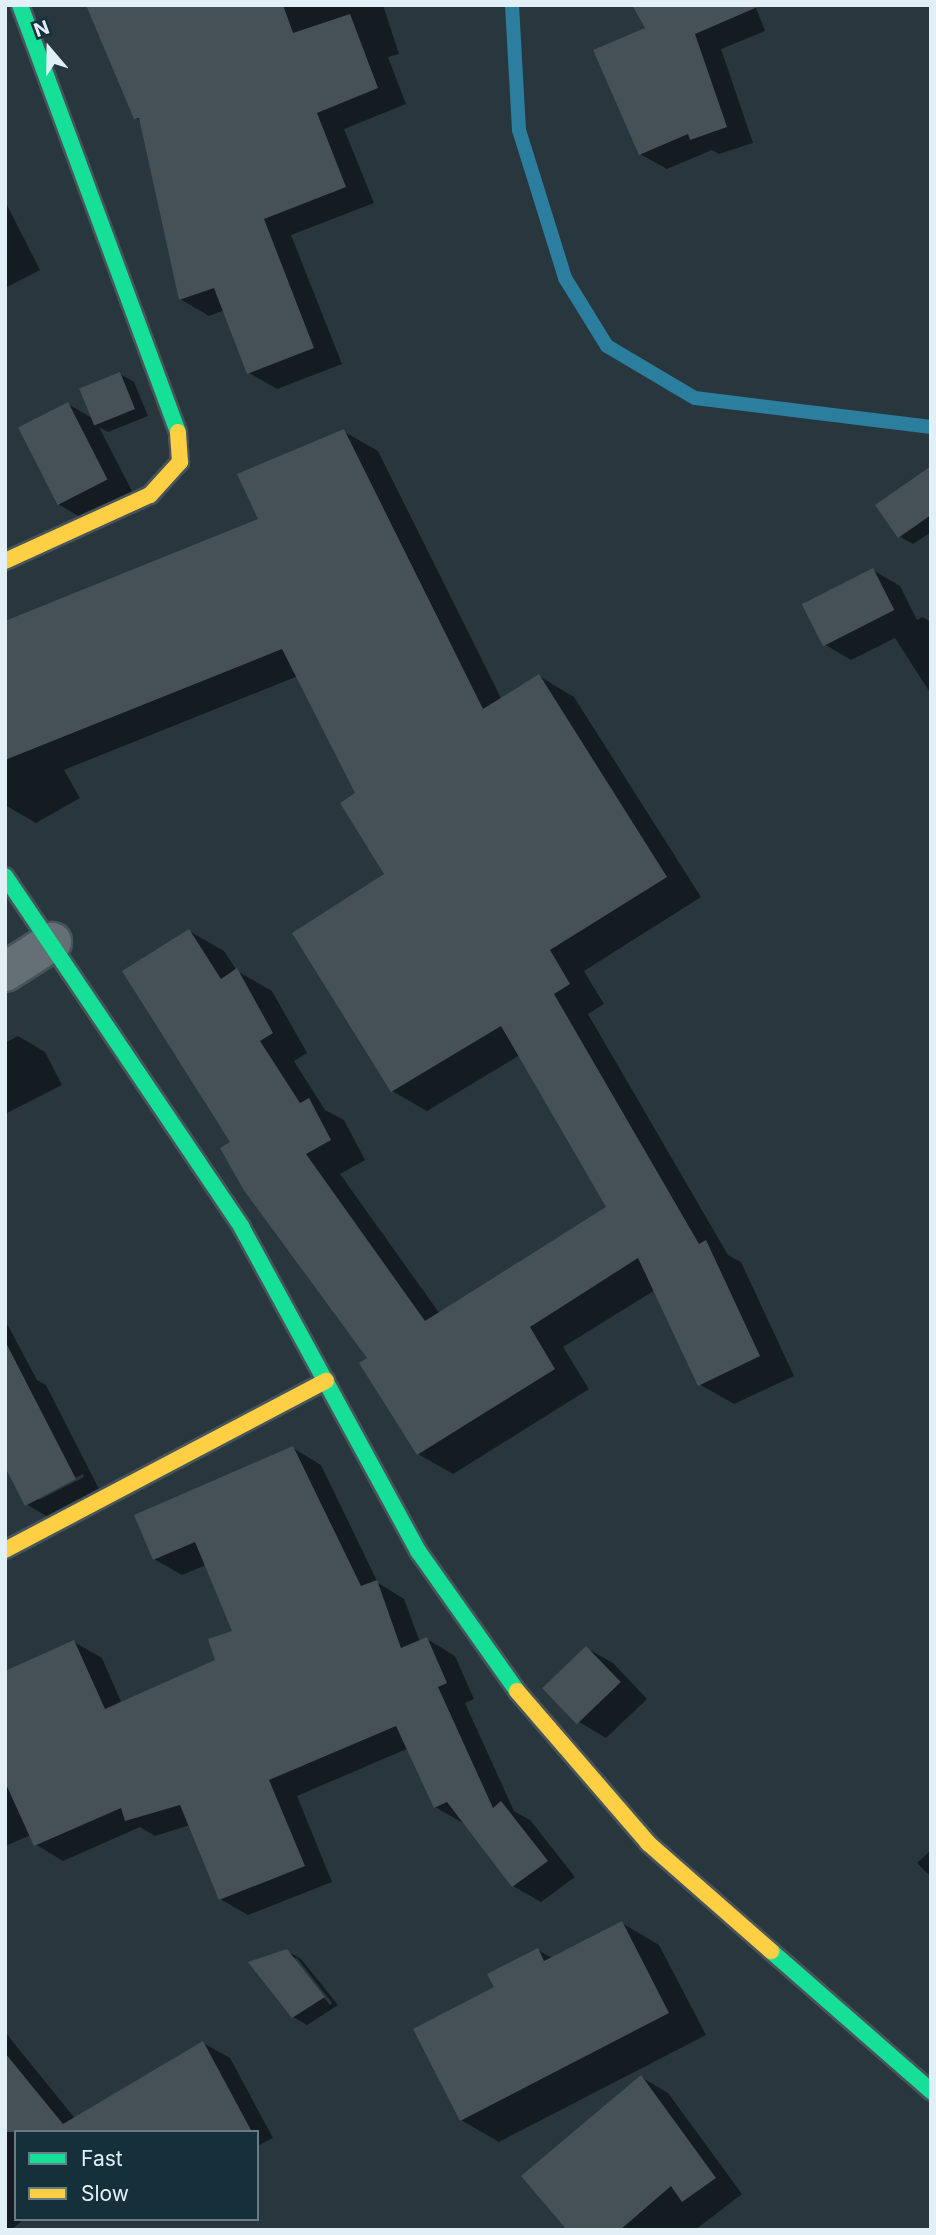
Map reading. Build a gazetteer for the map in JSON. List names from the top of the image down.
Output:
{
  "legend": ["Fast", "Slow"],
  "north": "top"
}
